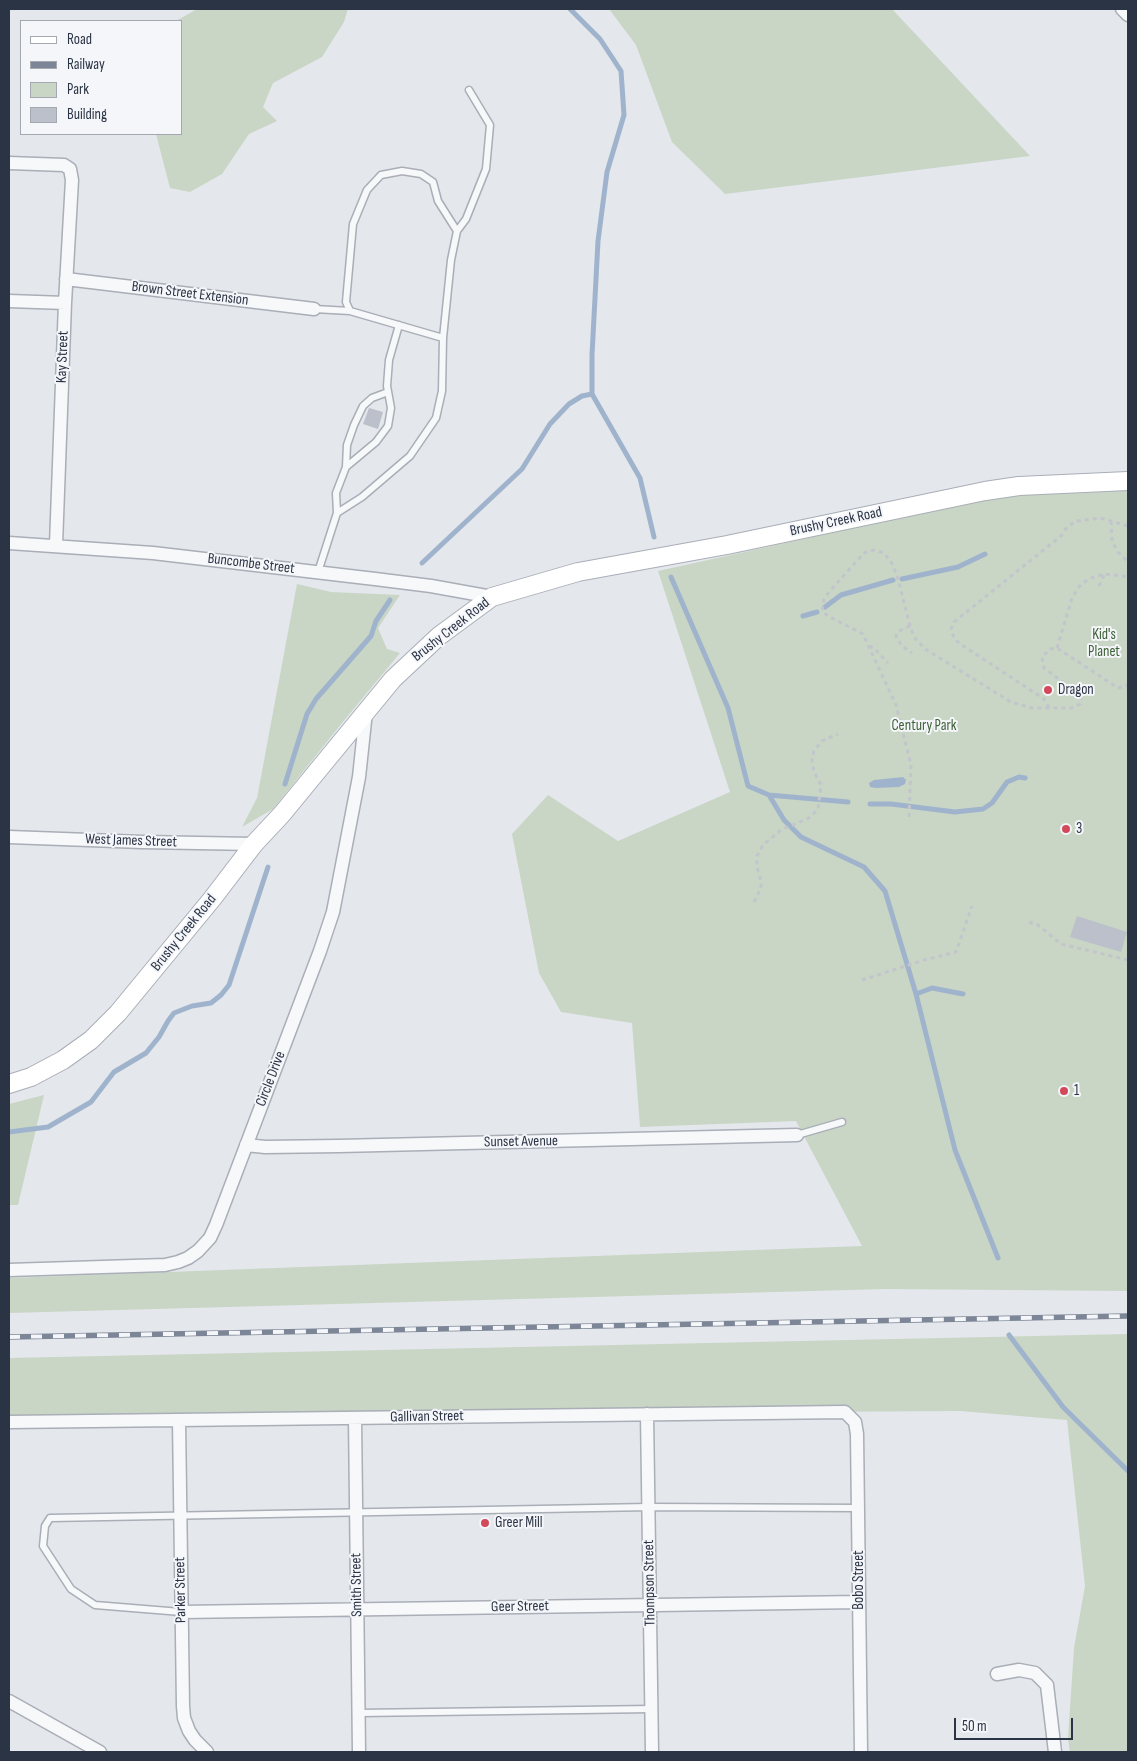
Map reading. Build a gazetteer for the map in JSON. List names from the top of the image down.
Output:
{
  "streets": {
    "street": [
      "Brown Street Extension",
      "Kay Street",
      "Brushy Creek Road",
      "Buncombe Street",
      "West James Street",
      "Circle Drive",
      "Sunset Avenue",
      "Gallivan Street",
      "Bobo Street",
      "Thompson Street",
      "Smith Street",
      "Parker Street",
      "Geer Street"
    ]
  },
  "crossings": [
    ["Brown Street Extension", "Kay Street"],
    ["Kay Street", "Buncombe Street"],
    ["Brushy Creek Road", "Buncombe Street"],
    ["Brushy Creek Road", "West James Street"],
    ["Brushy Creek Road", "Circle Drive"],
    ["Circle Drive", "Sunset Avenue"],
    ["Gallivan Street", "Bobo Street"],
    ["Gallivan Street", "Thompson Street"],
    ["Gallivan Street", "Smith Street"],
    ["Gallivan Street", "Parker Street"],
    ["Bobo Street", "Geer Street"],
    ["Thompson Street", "Geer Street"],
    ["Smith Street", "Geer Street"],
    ["Parker Street", "Geer Street"]
  ],
  "parks": ["Kid's Planet", "Century Park"],
  "places": [
    "Dragon",
    "3",
    "1",
    "Greer Mill"
  ],
  "legend": [
    "Road",
    "Railway",
    "Park",
    "Building"
  ],
  "scale_bar": "50 m"
}
